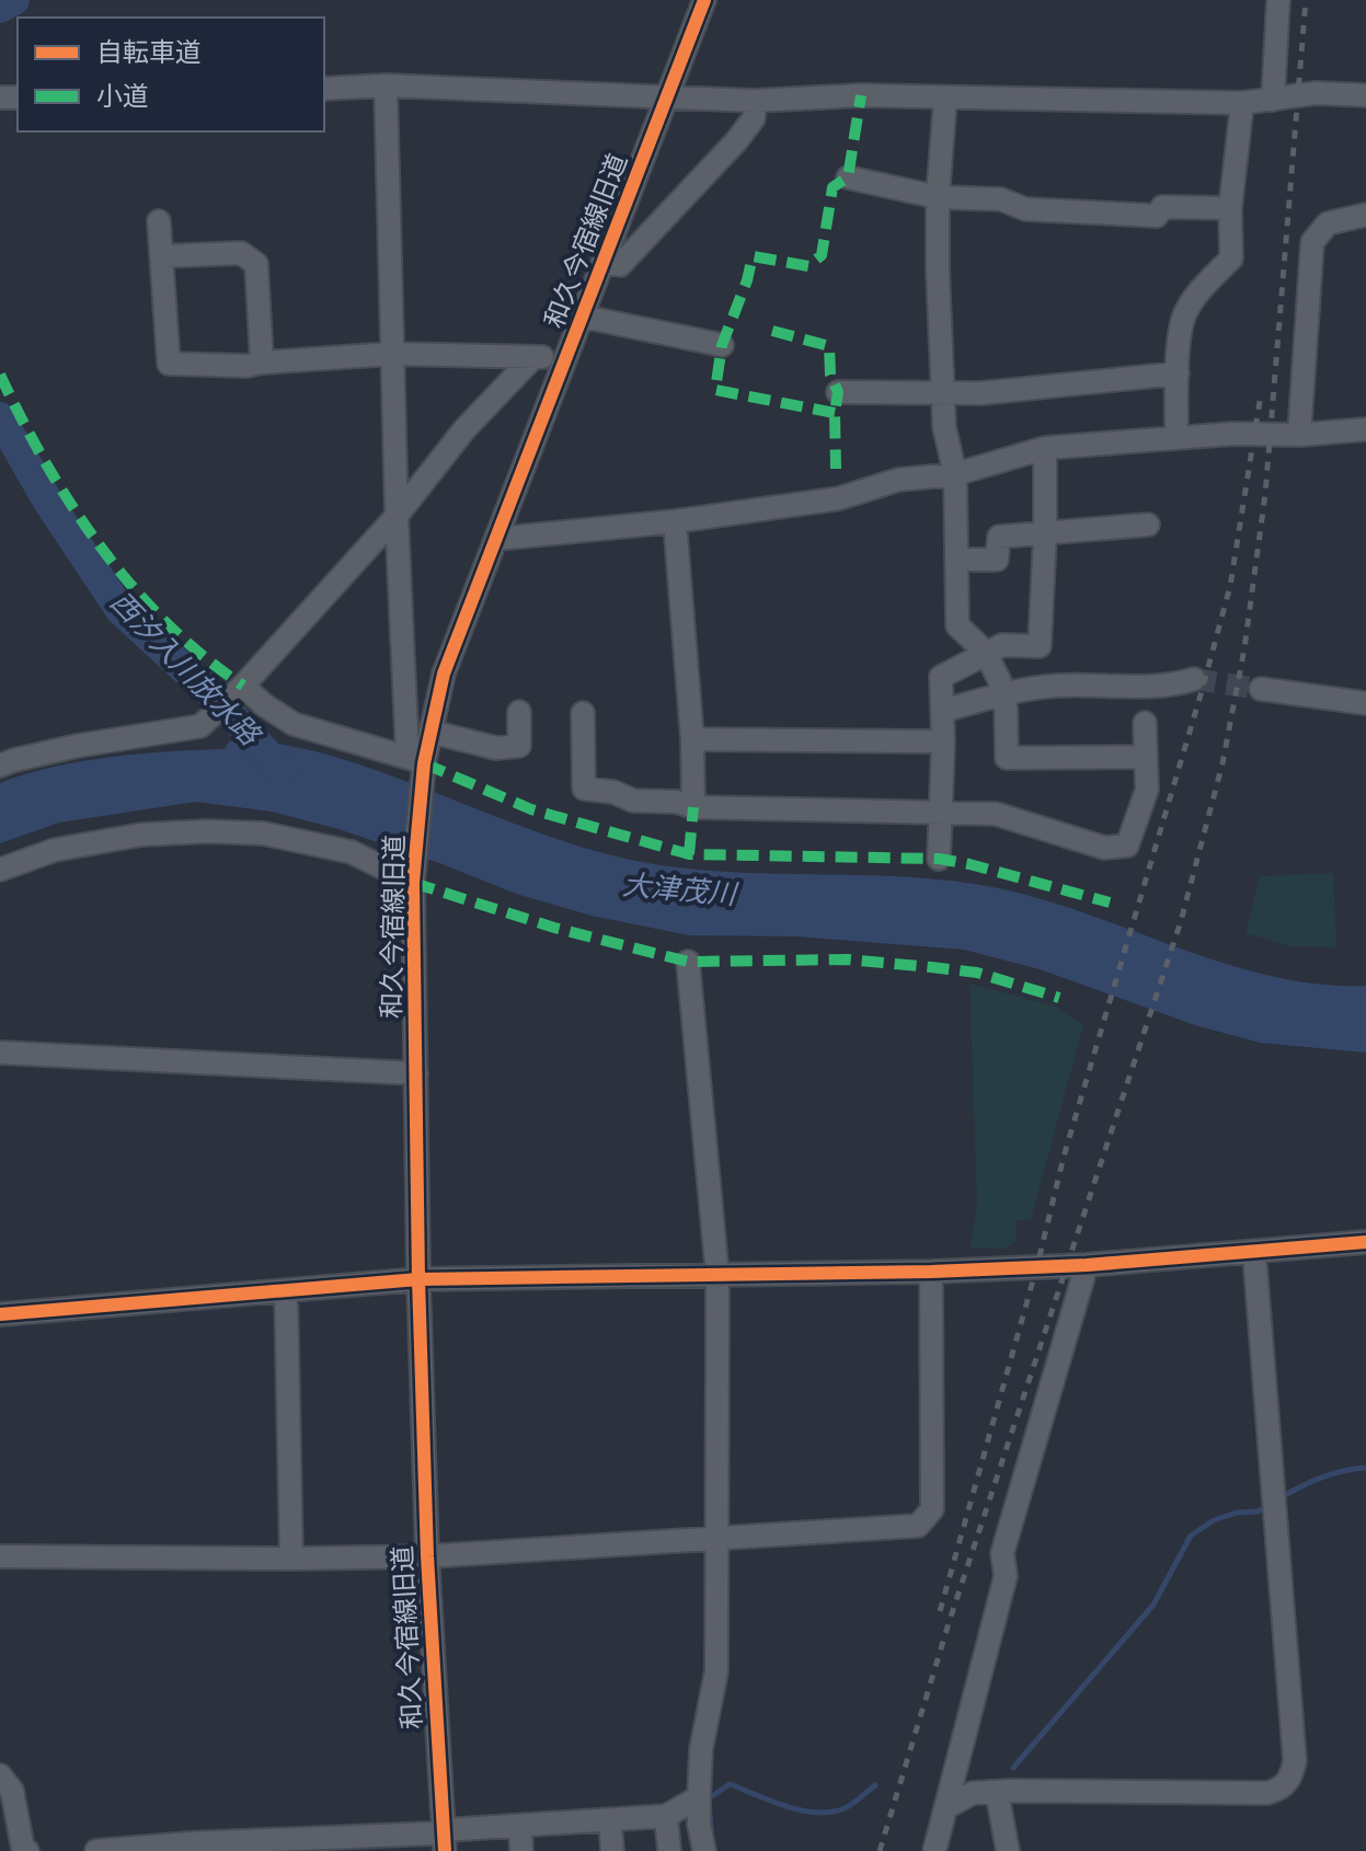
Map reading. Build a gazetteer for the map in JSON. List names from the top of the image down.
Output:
{
  "streets": {
    "street": ["和久今宿線旧道"]
  },
  "water": ["西汐入川放水路", "大津茂川"],
  "legend": ["自転車道", "小道"]
}
